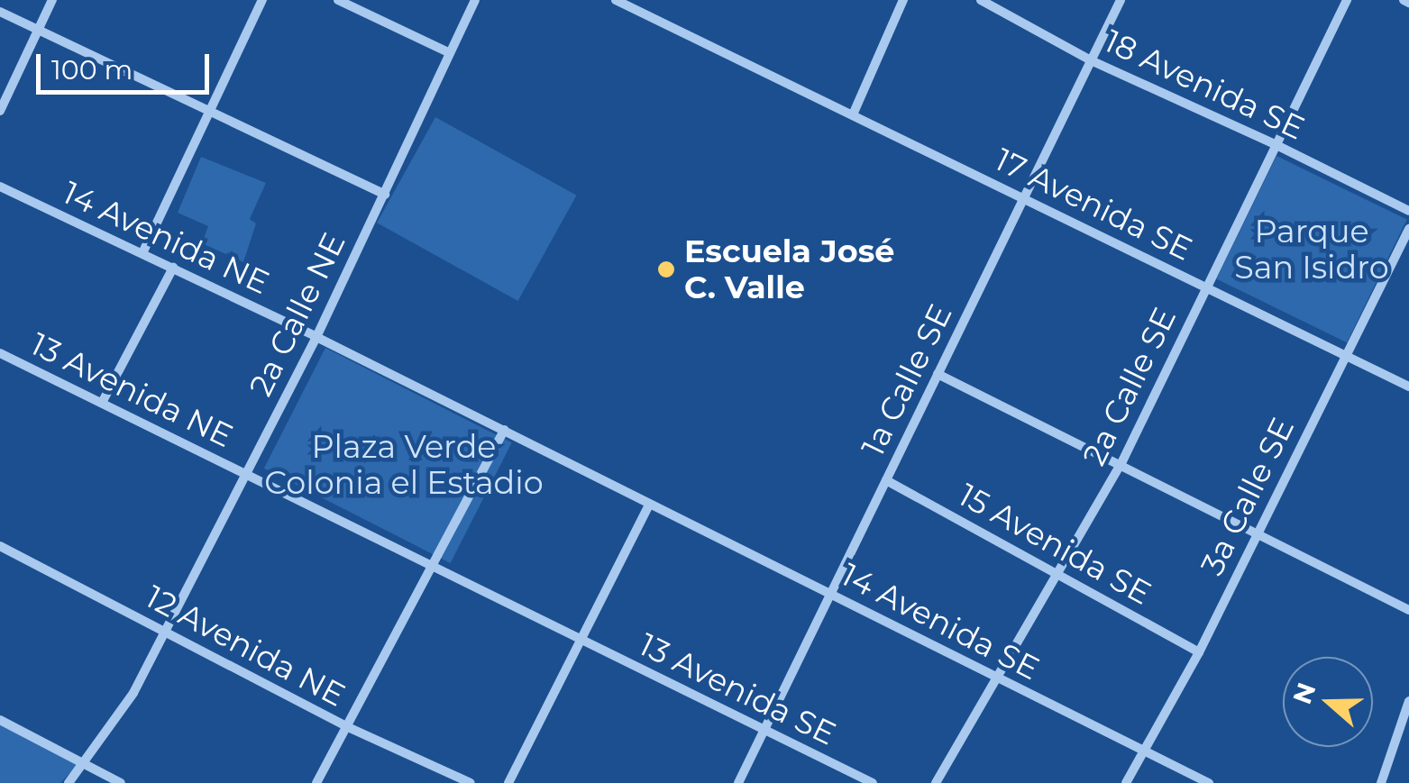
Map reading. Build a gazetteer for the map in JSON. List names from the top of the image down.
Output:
{
  "streets": {
    "street": [
      "18 Avenida SE",
      "17 Avenida SE",
      "14 Avenida NE",
      "2a Calle NE",
      "1a Calle SE",
      "2a Calle SE",
      "13 Avenida NE",
      "3a Calle SE",
      "15 Avenida SE",
      "14 Avenida SE",
      "12 Avenida NE",
      "13 Avenida SE"
    ]
  },
  "crossings": [
    ["18 Avenida SE", "1a Calle SE"],
    ["18 Avenida SE", "2a Calle SE"],
    ["17 Avenida SE", "1a Calle SE"],
    ["17 Avenida SE", "2a Calle SE"],
    ["17 Avenida SE", "3a Calle SE"],
    ["14 Avenida NE", "2a Calle NE"],
    ["14 Avenida NE", "14 Avenida SE"],
    ["2a Calle NE", "13 Avenida NE"],
    ["2a Calle NE", "12 Avenida NE"],
    ["1a Calle SE", "15 Avenida SE"],
    ["1a Calle SE", "14 Avenida SE"],
    ["1a Calle SE", "13 Avenida SE"],
    ["2a Calle SE", "15 Avenida SE"],
    ["2a Calle SE", "14 Avenida SE"],
    ["13 Avenida NE", "13 Avenida SE"],
    ["3a Calle SE", "15 Avenida SE"],
    ["3a Calle SE", "14 Avenida SE"]
  ],
  "parks": ["Parque San Isidro", "Plaza Verde Colonia el Estadio"],
  "places": ["Escuela José C. Valle"],
  "scale_bar": "100 m",
  "north": "left"
}
